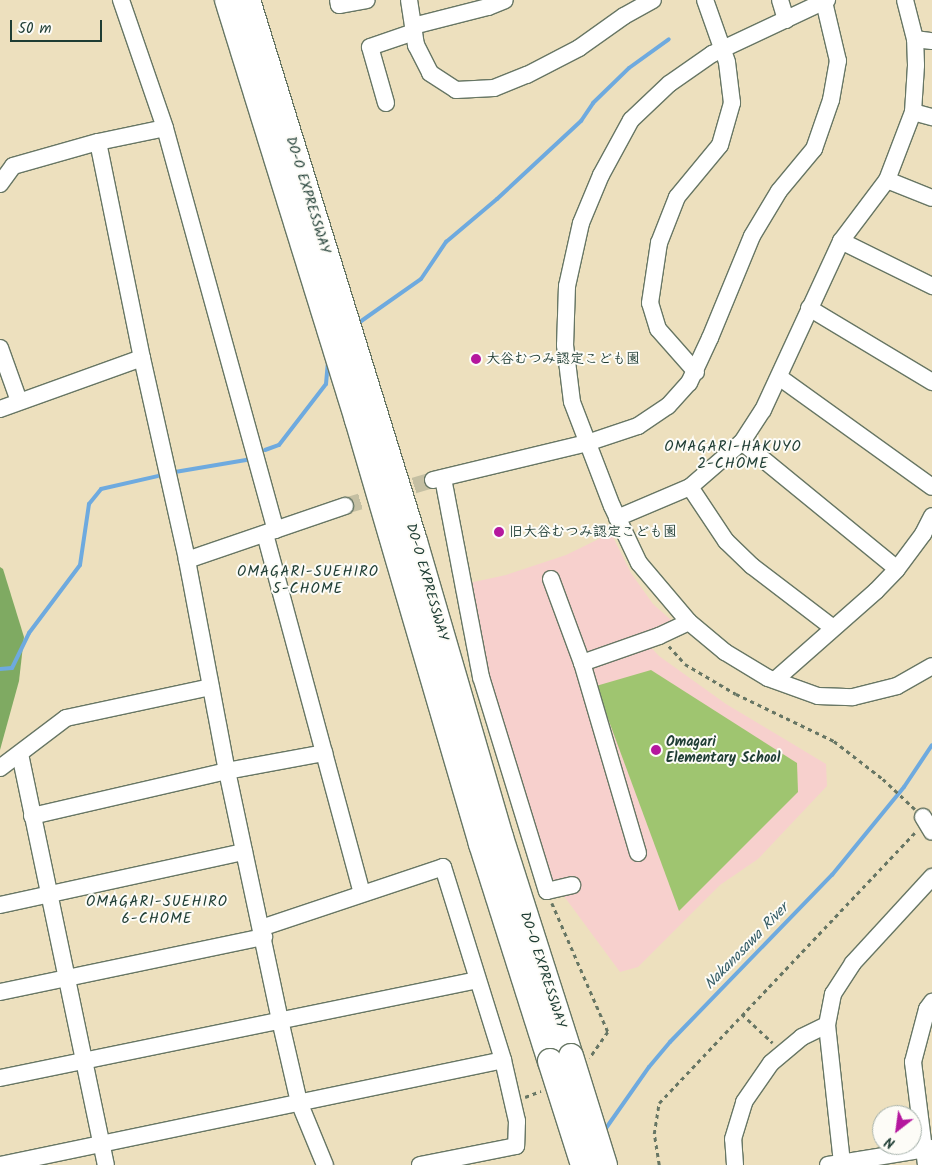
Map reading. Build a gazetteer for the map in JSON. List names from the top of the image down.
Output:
{
  "streets": {
    "highway": ["DO-O EXPRESSWAY"]
  },
  "districts": ["OMAGARI-HAKUYO 2-CHOME", "OMAGARI-SUEHIRO 5-CHOME", "OMAGARI-SUEHIRO 6-CHOME"],
  "water": ["Nakanosawa River"],
  "places": ["大谷むつみ認定こども園", "旧大谷むつみ認定こども園", "Omagari Elementary School"],
  "scale_bar": "50 m",
  "north": "bottom left"
}
